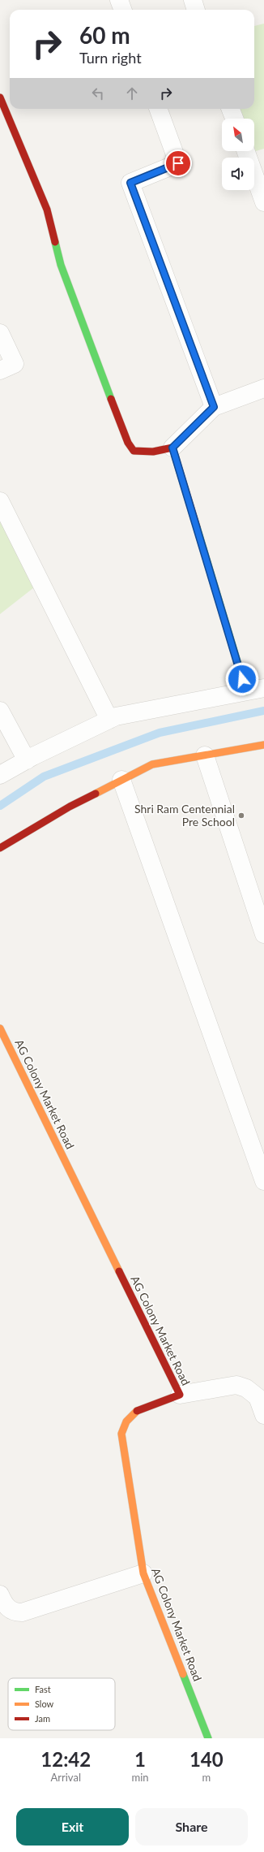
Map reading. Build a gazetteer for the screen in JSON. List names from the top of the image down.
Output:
{
  "streets": {
    "street": ["AG Colony Market Road"]
  },
  "places": ["Shri Ram Centennial Pre School"],
  "legend": ["Fast", "Slow", "Jam"],
  "north": "top left",
  "page": {
    "turn": ["60 m", "Turn right"],
    "eta": [
      "12:42",
      "Arrival",
      "1",
      "min",
      "140",
      "m"
    ],
    "buttons": ["Exit", "Share"]
  }
}
